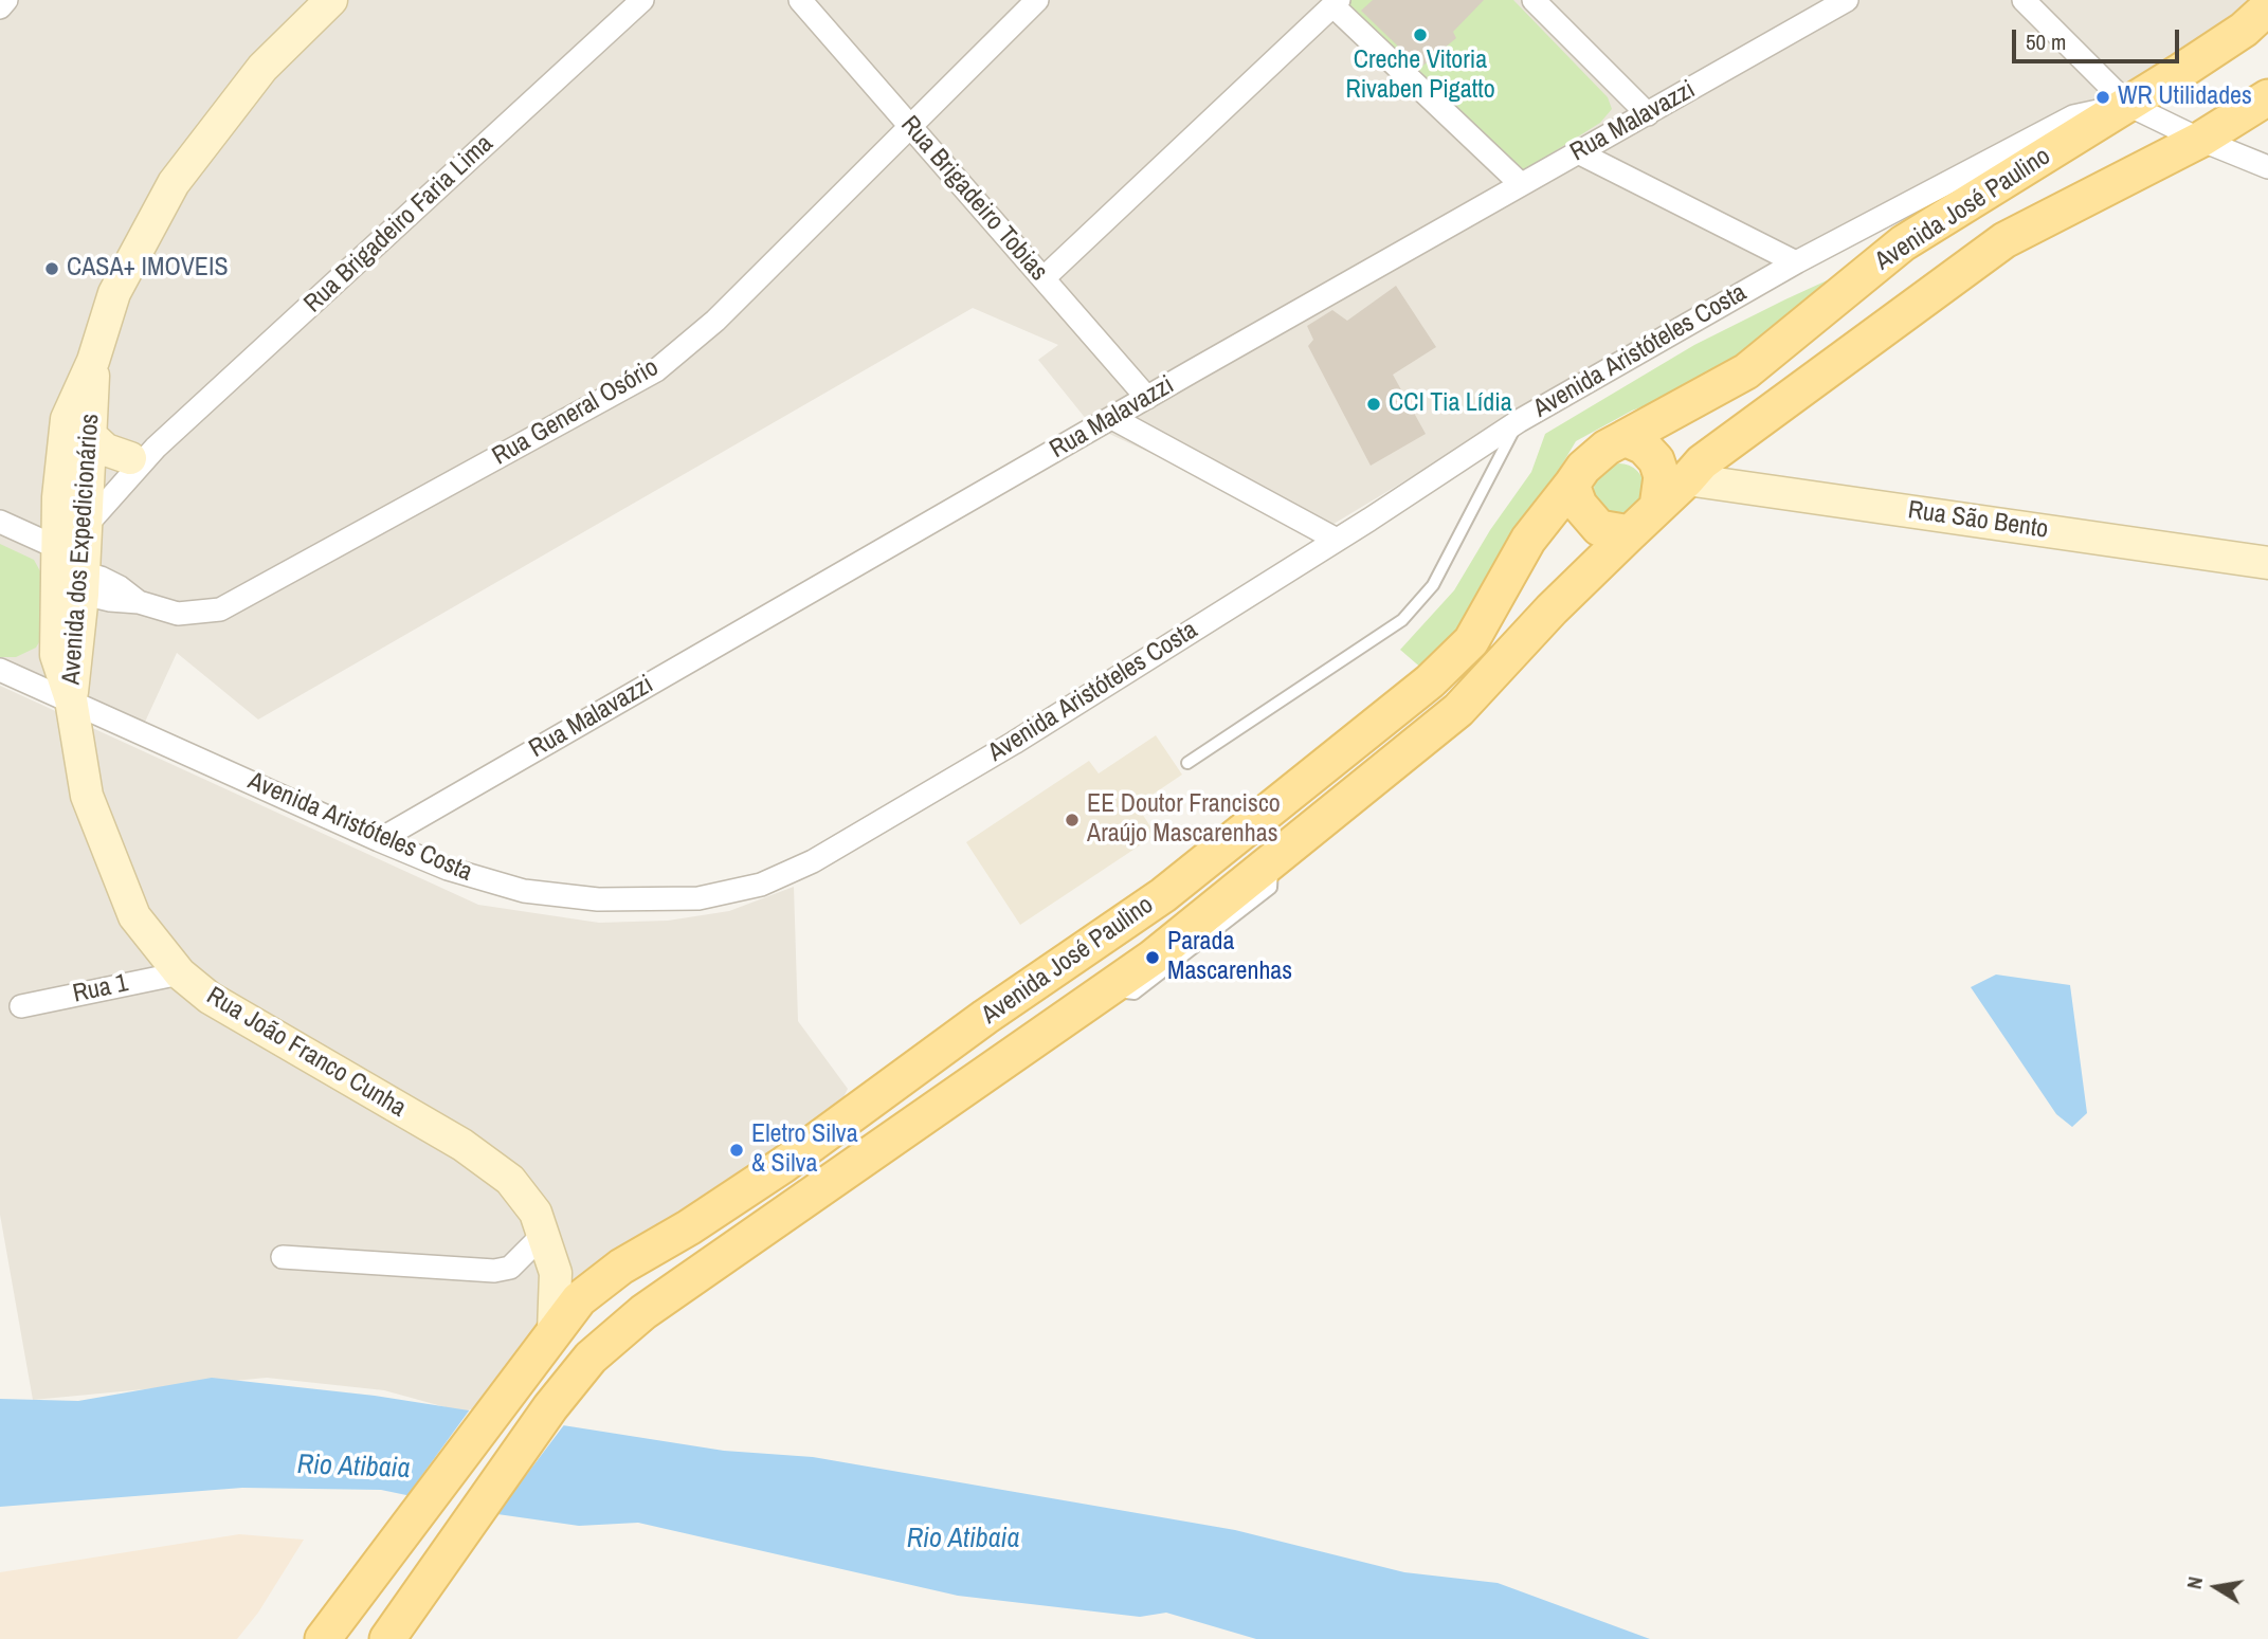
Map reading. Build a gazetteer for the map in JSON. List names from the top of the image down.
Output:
{
  "streets": {
    "main road": ["Avenida José Paulino"],
    "street": [
      "Rua Malavazzi",
      "Rua Brigadeiro Tobias",
      "Rua Brigadeiro Faria Lima",
      "Avenida Aristóteles Costa",
      "Rua General Osório",
      "Rua São Bento",
      "Avenida dos Expedicionários",
      "Rua 1",
      "Rua João Franco Cunha"
    ]
  },
  "crossings": [
    ["Rua Malavazzi", "Rua Brigadeiro Tobias"],
    ["Rua Malavazzi", "Avenida Aristóteles Costa"],
    ["Rua Brigadeiro Tobias", "Rua General Osório"],
    ["Avenida José Paulino", "Avenida Aristóteles Costa"],
    ["Avenida José Paulino", "Rua São Bento"],
    ["Avenida José Paulino", "Rua João Franco Cunha"],
    ["Rua Brigadeiro Faria Lima", "Avenida dos Expedicionários"],
    ["Avenida Aristóteles Costa", "Avenida dos Expedicionários"],
    ["Avenida Aristóteles Costa", "Rua João Franco Cunha"],
    ["Rua General Osório", "Avenida dos Expedicionários"],
    ["Avenida dos Expedicionários", "Rua João Franco Cunha"],
    ["Rua 1", "Rua João Franco Cunha"]
  ],
  "water": ["Rio Atibaia"],
  "places": [
    "Creche Vitoria Rivaben Pigatto",
    "WR Utilidades",
    "CASA+ IMOVEIS",
    "CCI Tia Lídia",
    "EE Doutor Francisco Araújo Mascarenhas",
    "Parada Mascarenhas",
    "Eletro Silva & Silva"
  ],
  "scale_bar": "50 m",
  "north": "left"
}
